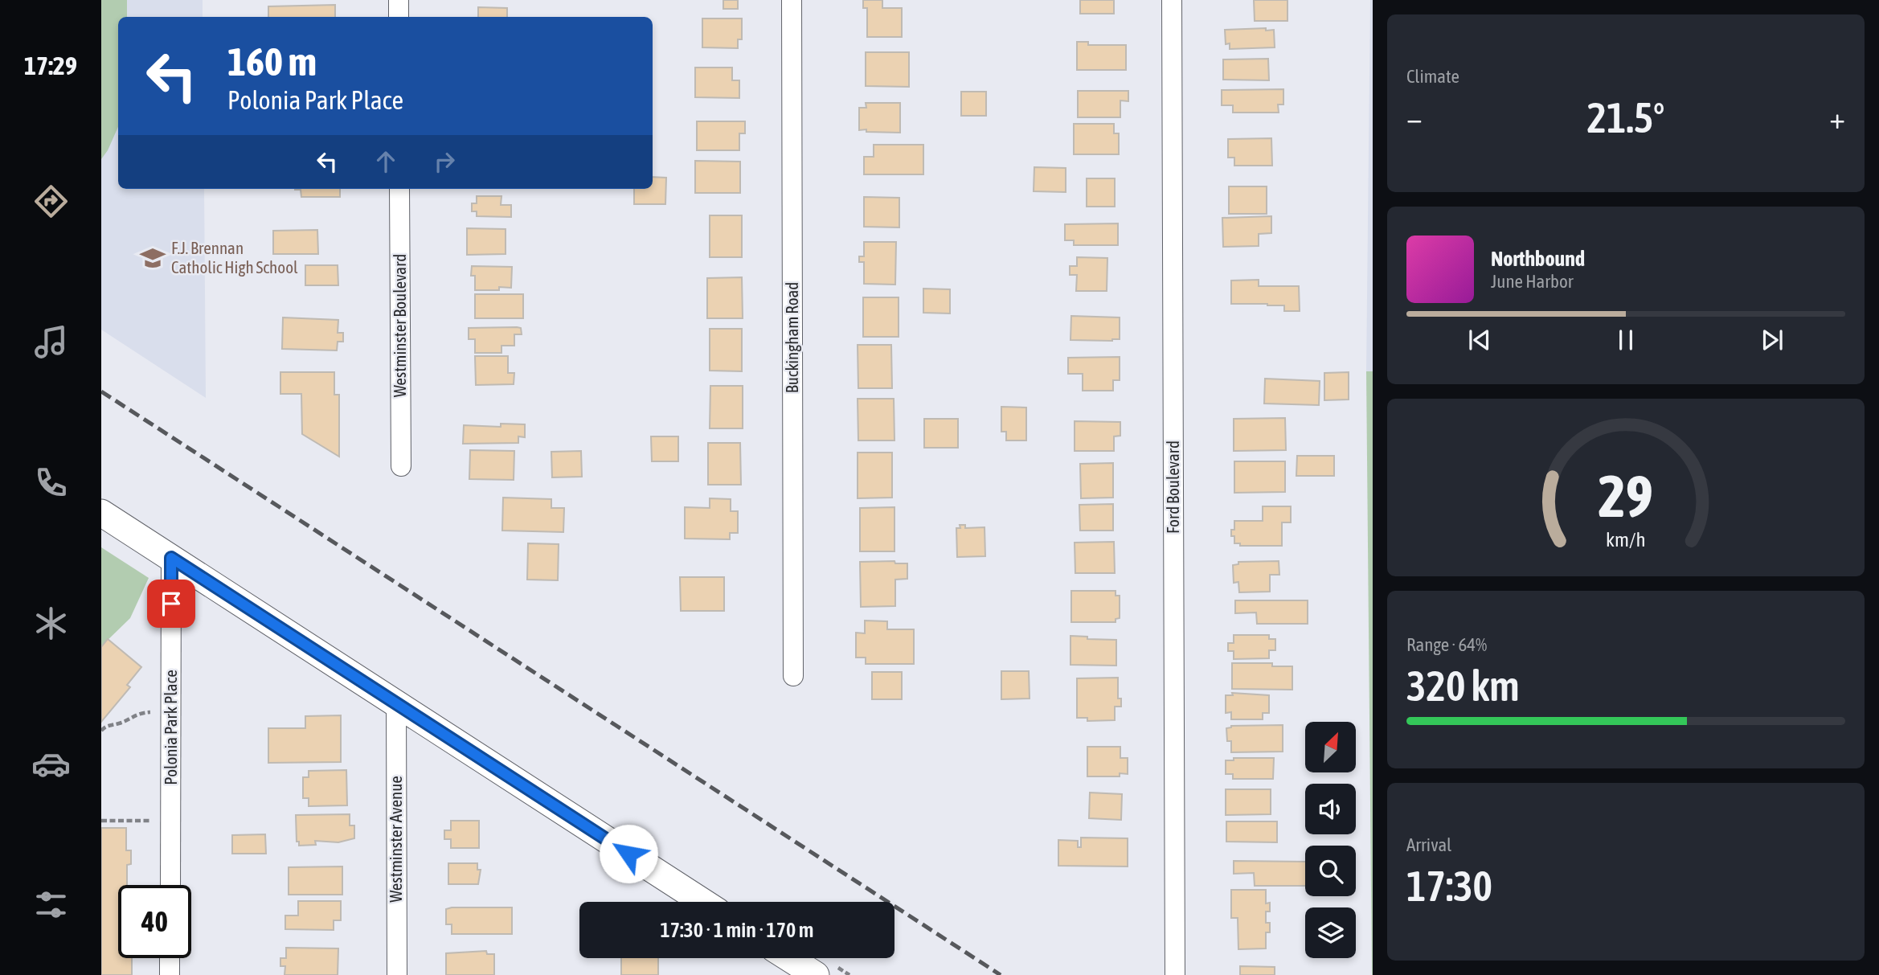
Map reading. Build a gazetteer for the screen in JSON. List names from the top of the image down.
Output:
{
  "streets": {
    "street": [
      "Westminster Boulevard",
      "Buckingham Road",
      "Ford Boulevard",
      "Polonia Park Place",
      "Westminster Avenue"
    ]
  },
  "places": {
    "school or university": ["F.J. Brennan Catholic High School"]
  },
  "north": "top right",
  "page": {
    "tabs": "17:29",
    "tile": [
      "Climate",
      ["Range · 64%", "320 km"],
      ["Arrival", "17:30"]
    ],
    "turn": ["160 m", "Polonia Park Place"],
    "heat": ["−", "21.5°", "+"],
    "song": ["Northbound", "June Harbor"],
    "limit": "40",
    "trip": "17:30 · 1 min · 170 m",
    "gauge": ["29", "km/h"]
  }
}
